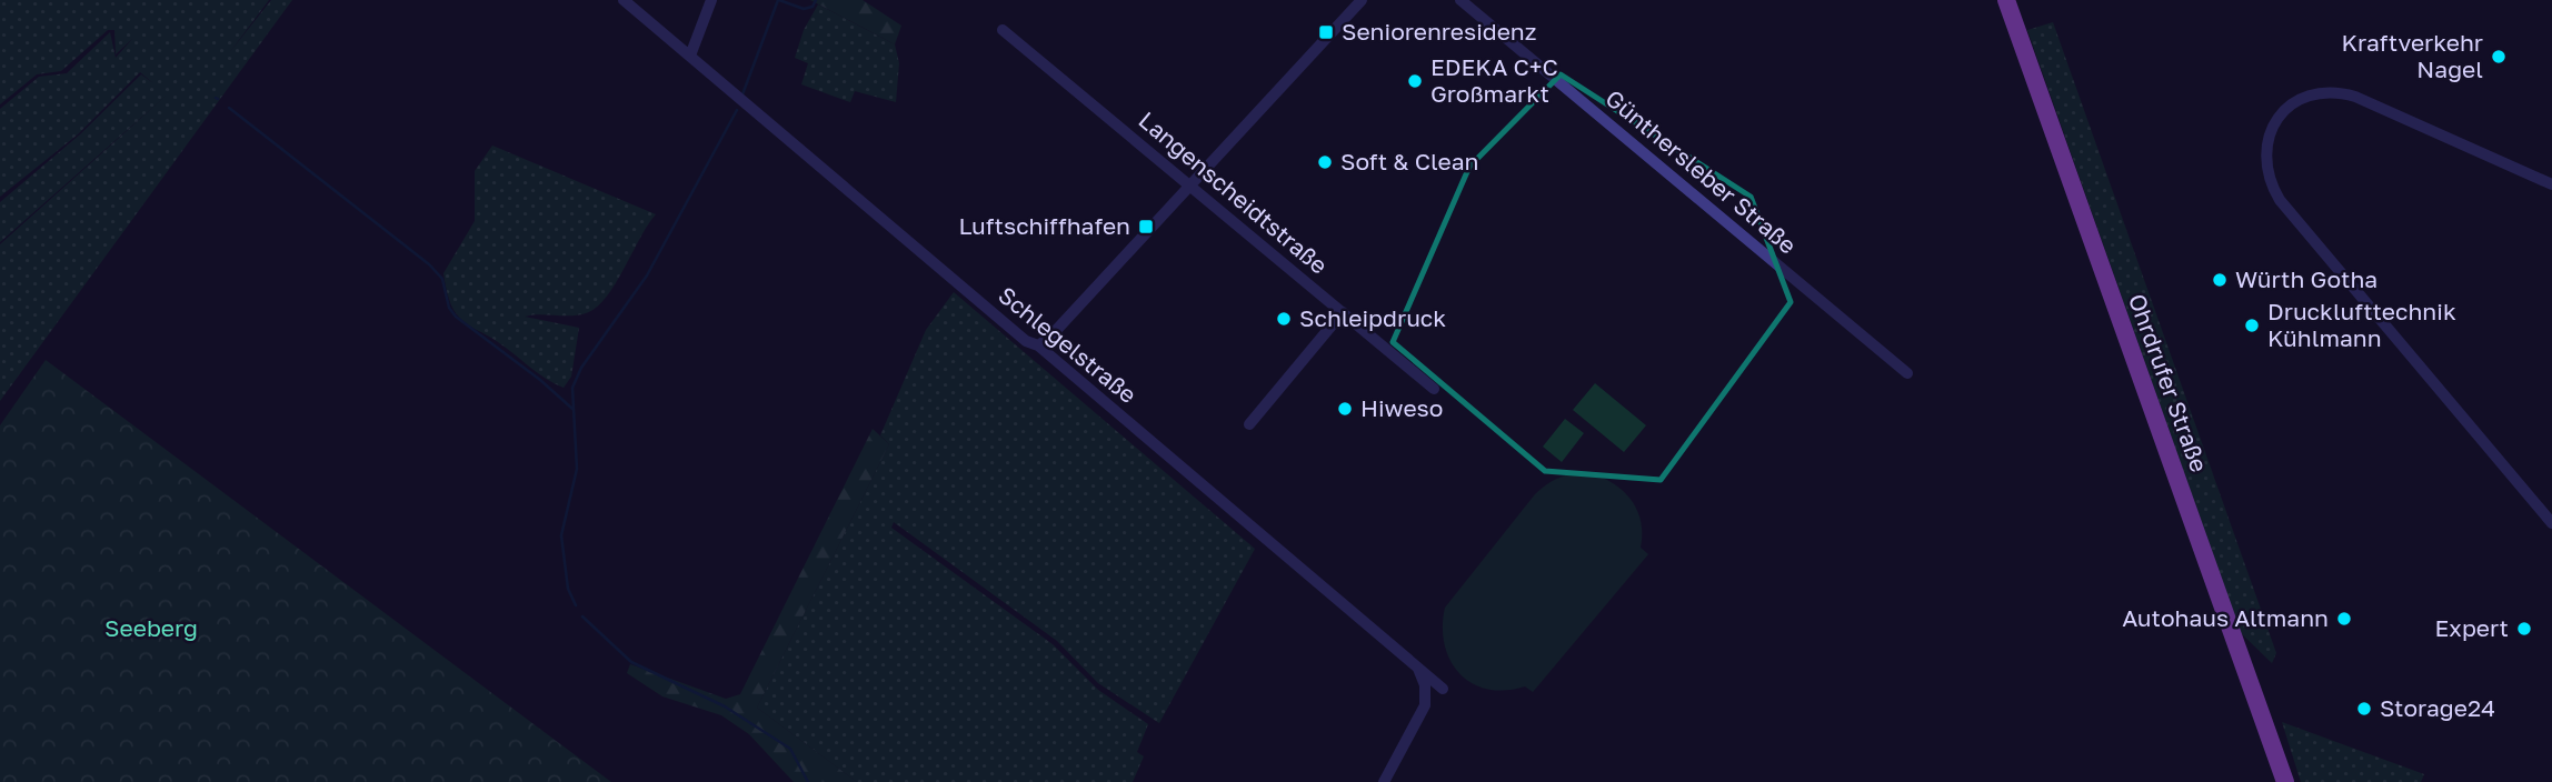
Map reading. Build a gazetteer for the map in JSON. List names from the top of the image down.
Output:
{
  "streets": {
    "main road": ["Ohrdrufer Straße"],
    "street": ["Günthersleber Straße", "Langenscheidtstraße", "Schlegelstraße"]
  },
  "parks": ["Seeberg"],
  "places": {
    "transit": ["Seniorenresidenz", "Luftschiffhafen"],
    "other": [
      "Kraftverkehr Nagel",
      "EDEKA C+C Großmarkt",
      "Soft & Clean",
      "Würth Gotha",
      "Schleipdruck",
      "Drucklufttechnik Kühlmann",
      "Hiweso",
      "Autohaus Altmann",
      "Expert",
      "Storage24"
    ]
  }
}
